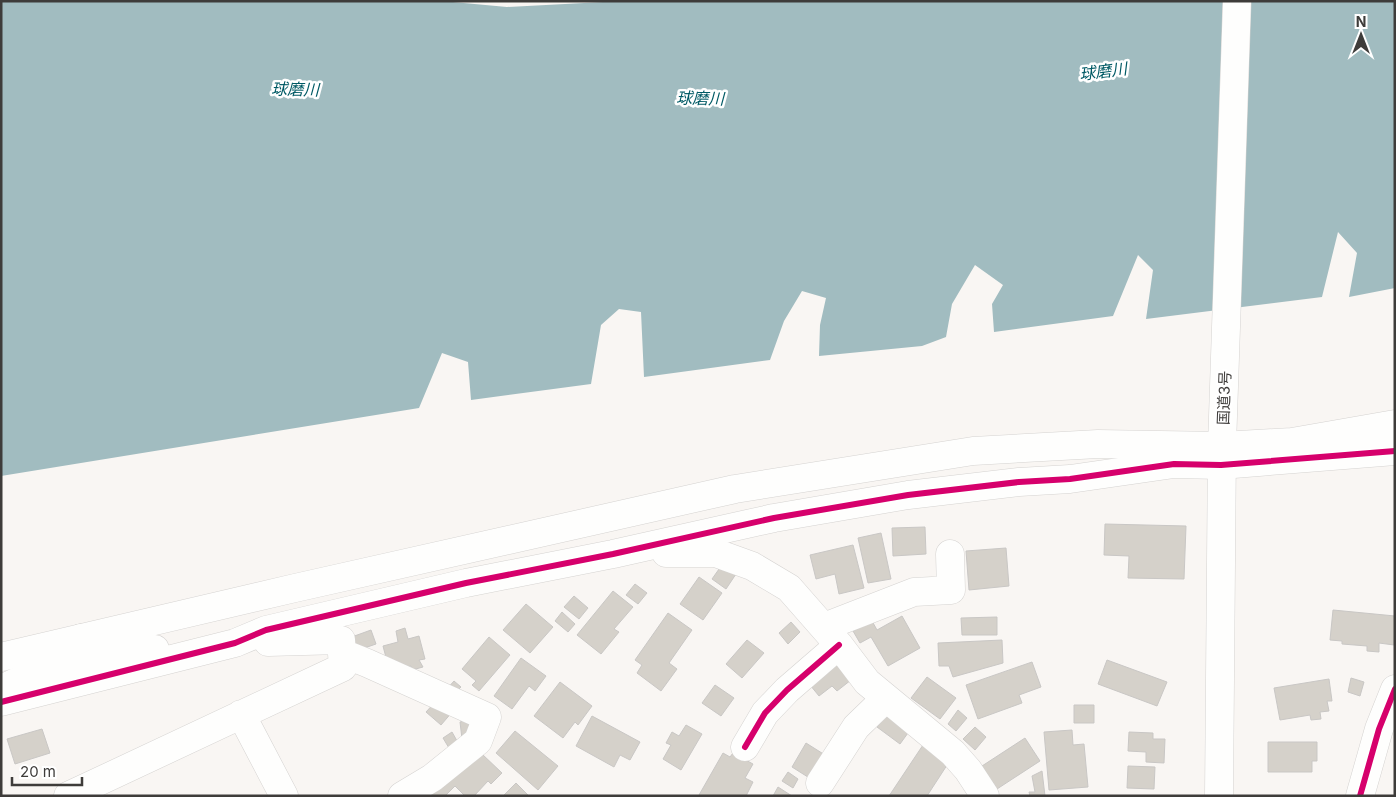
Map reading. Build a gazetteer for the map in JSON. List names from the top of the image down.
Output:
{
  "streets": {
    "main road": ["国道3号"]
  },
  "water": ["球磨川"],
  "scale_bar": "20 m",
  "north": "top"
}
